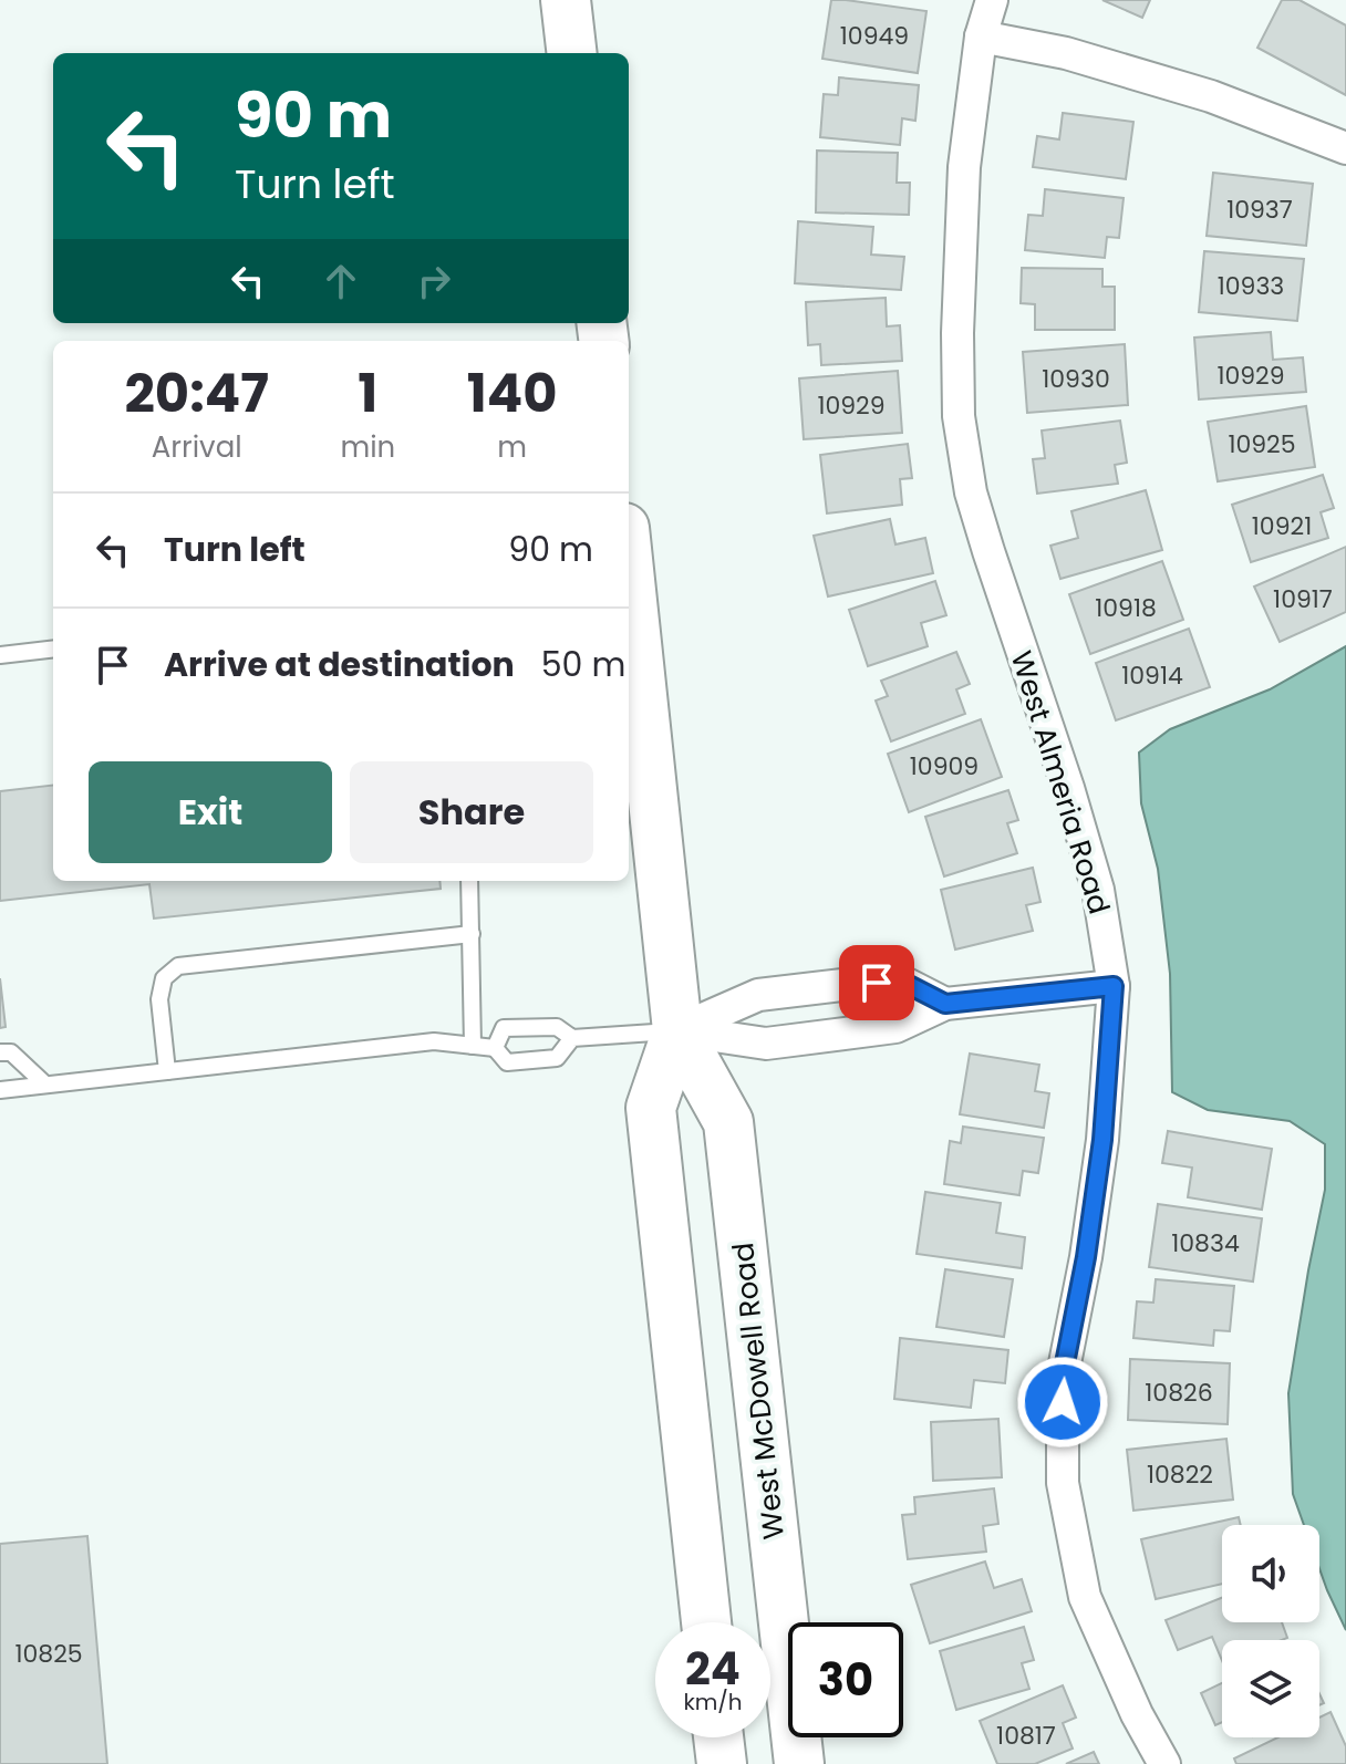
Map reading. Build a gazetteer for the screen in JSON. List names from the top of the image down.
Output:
{
  "streets": {
    "main road": ["West McDowell Road"],
    "street": ["West Almeria Road"]
  },
  "house_numbers": [
    "10949",
    "10937",
    "10933",
    "10929",
    "10930",
    "10929",
    "10925",
    "10921",
    "10917",
    "10918",
    "10914",
    "10909",
    "10834",
    "10826",
    "10822",
    "10825",
    "10817"
  ],
  "page": {
    "turn": ["90 m", "Turn left"],
    "eta": [
      "20:47",
      "Arrival",
      "1",
      "min",
      "140",
      "m"
    ],
    "list": [
      {
        "name": "Turn left",
        "value": "90 m"
      },
      {
        "name": "Arrive at destination",
        "value": "50 m"
      }
    ],
    "buttons": ["Exit", "Share"],
    "speed": "24 km/h",
    "limit": "30"
  }
}
